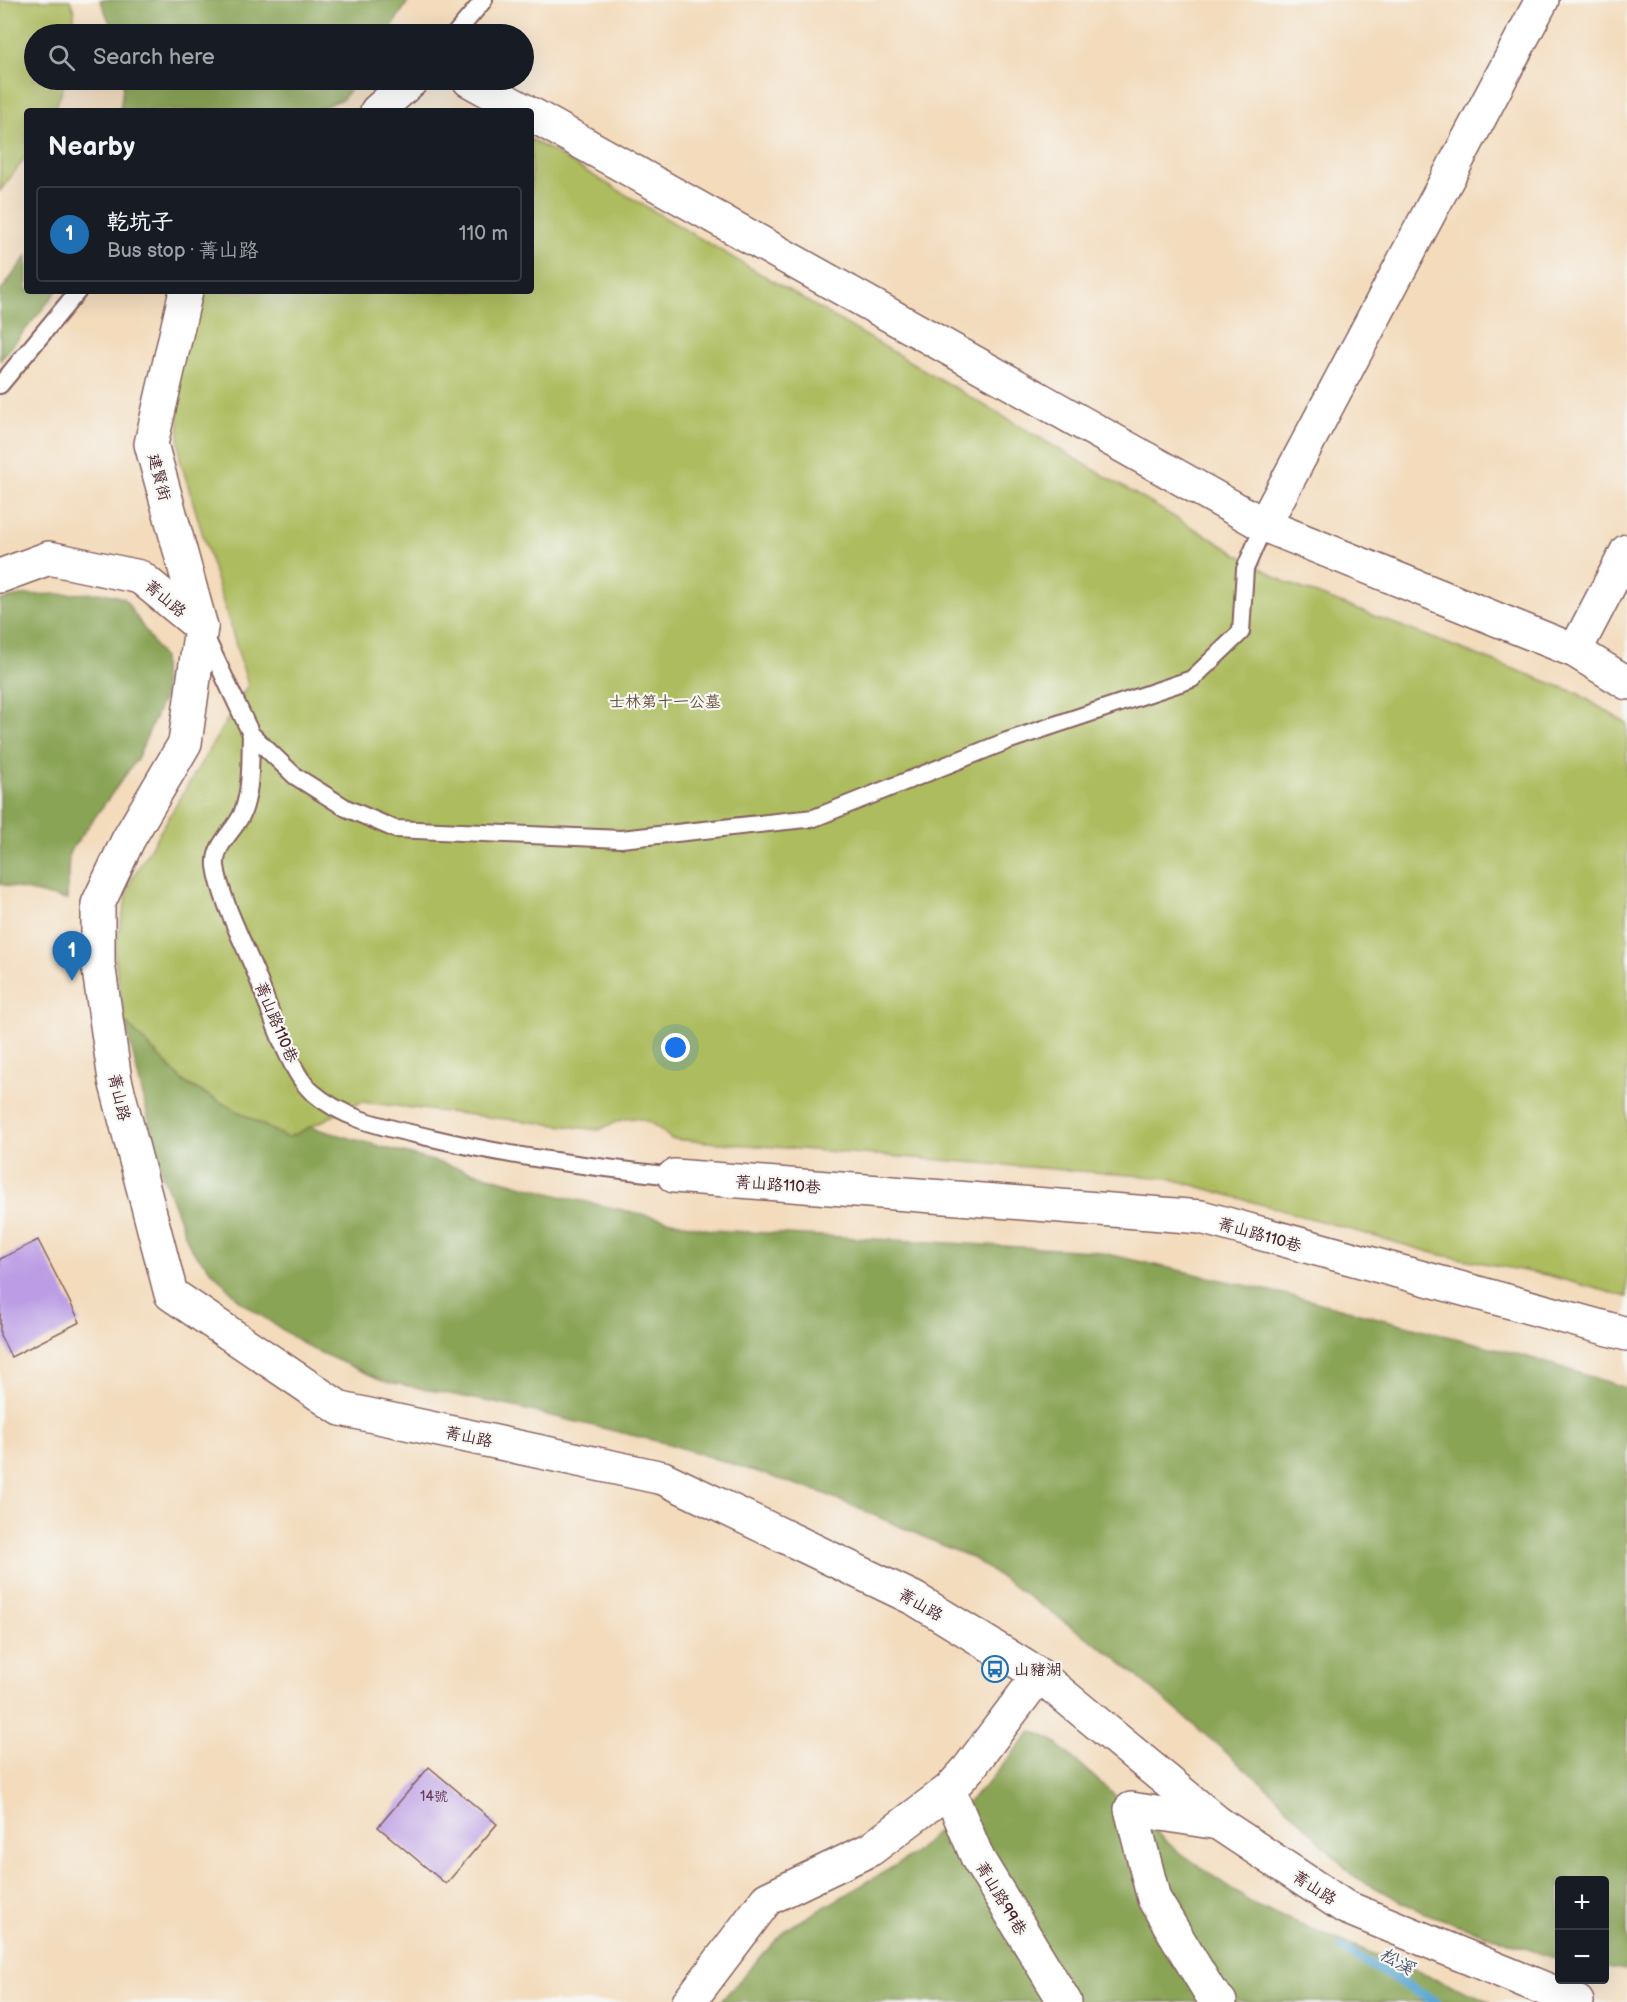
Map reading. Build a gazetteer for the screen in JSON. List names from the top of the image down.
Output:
{
  "streets": {
    "street": [
      "建賢街",
      "菁山路",
      "菁山路110巷",
      "菁山路99巷"
    ]
  },
  "crossings": [
    ["建賢街", "菁山路"]
  ],
  "water": ["松溪"],
  "parks": ["士林第十一公墓"],
  "places": {
    "bus stop": ["山豬湖"]
  },
  "house_numbers": ["14號"],
  "page": {
    "search": "Search here",
    "heading": "Nearby",
    "list": [
      {
        "mark": "1",
        "name": "乾坑子",
        "note": "Bus stop · 菁山路",
        "value": "110 m"
      }
    ],
    "pins": "1",
    "map_buttons": ["+", "−"]
  }
}
